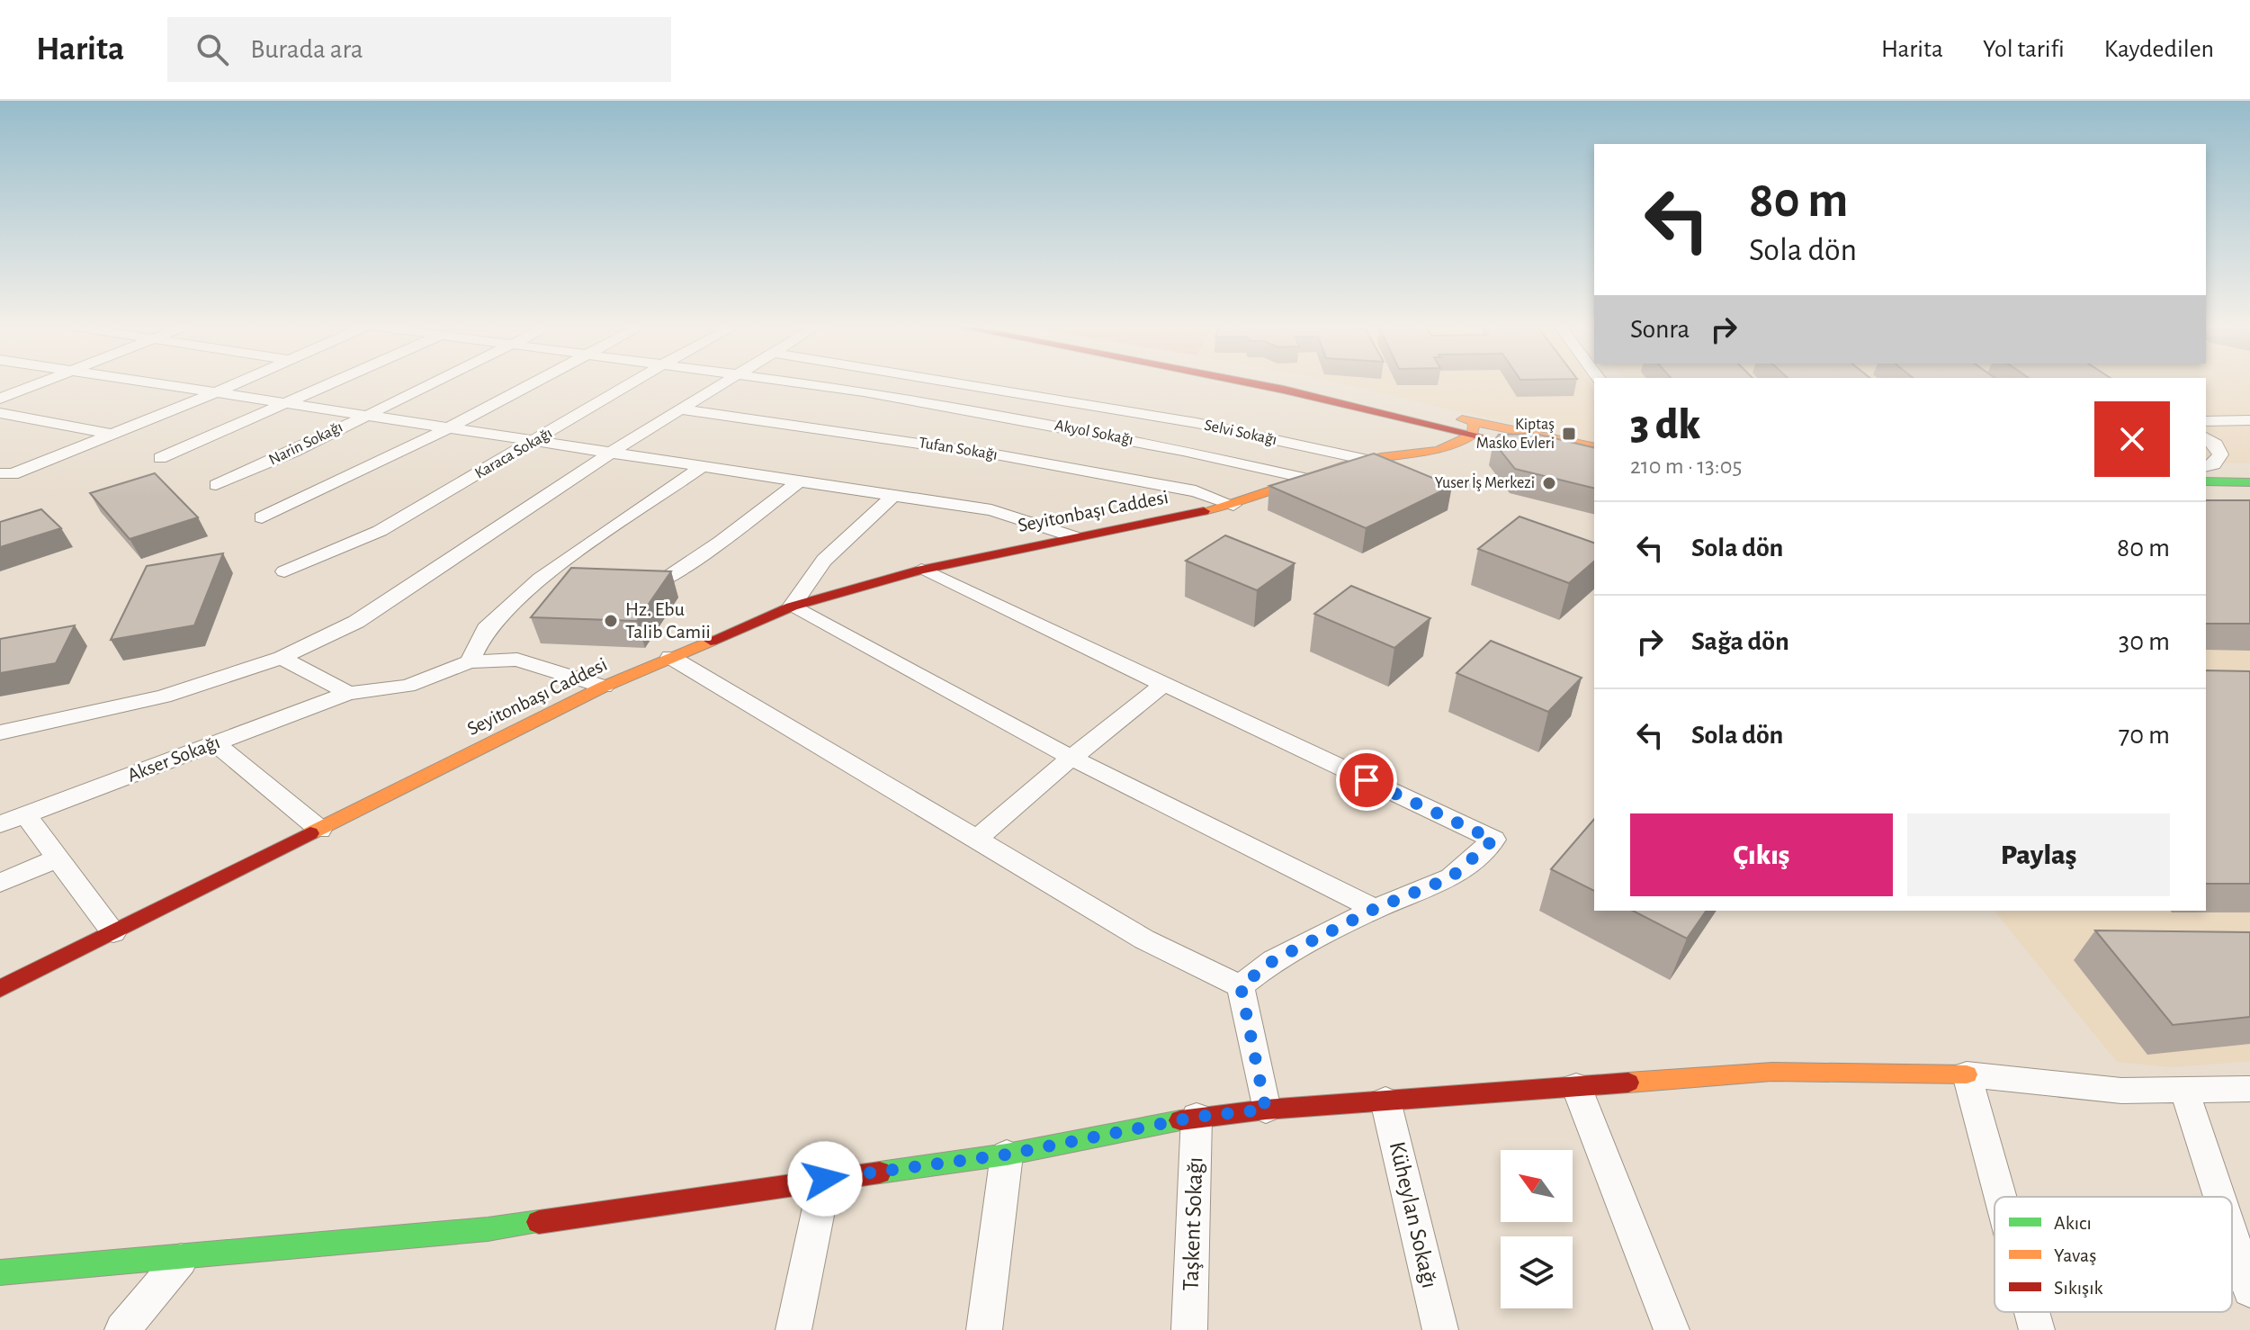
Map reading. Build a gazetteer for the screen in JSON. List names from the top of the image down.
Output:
{
  "streets": {
    "street": [
      "Akyol Sokağı",
      "Selvi Sokağı",
      "Narin Sokağı",
      "Tufan Sokağı",
      "Karaca Sokağı",
      "Seyitonbaşı Caddesi",
      "Akser Sokağı",
      "Küheylan Sokağı",
      "Taşkent Sokağı"
    ]
  },
  "crossings": [
    ["Akyol Sokağı", "Seyitonbaşı Caddesi"],
    ["Selvi Sokağı", "Seyitonbaşı Caddesi"],
    ["Tufan Sokağı", "Seyitonbaşı Caddesi"],
    ["Seyitonbaşı Caddesi", "Akser Sokağı"]
  ],
  "places": {
    "transit": ["Kiptaş Masko Evleri"],
    "other": ["Yuser İş Merkezi", "Hz. Ebu Talib Camii"]
  },
  "legend": ["Akıcı", "Yavaş", "Sıkışık"],
  "north": "top left",
  "page": {
    "header": "Harita",
    "search": "Burada ara",
    "nav": ["Harita", "Yol tarifi", "Kaydedilen"],
    "turn": ["80 m", "Sola dön"],
    "then": "Sonra",
    "heading": ["3 dk", "210 m · 13:05"],
    "list": [
      {
        "name": "Sola dön",
        "value": "80 m"
      },
      {
        "name": "Sağa dön",
        "value": "30 m"
      },
      {
        "name": "Sola dön",
        "value": "70 m"
      }
    ],
    "buttons": ["Çıkış", "Paylaş"]
  }
}
